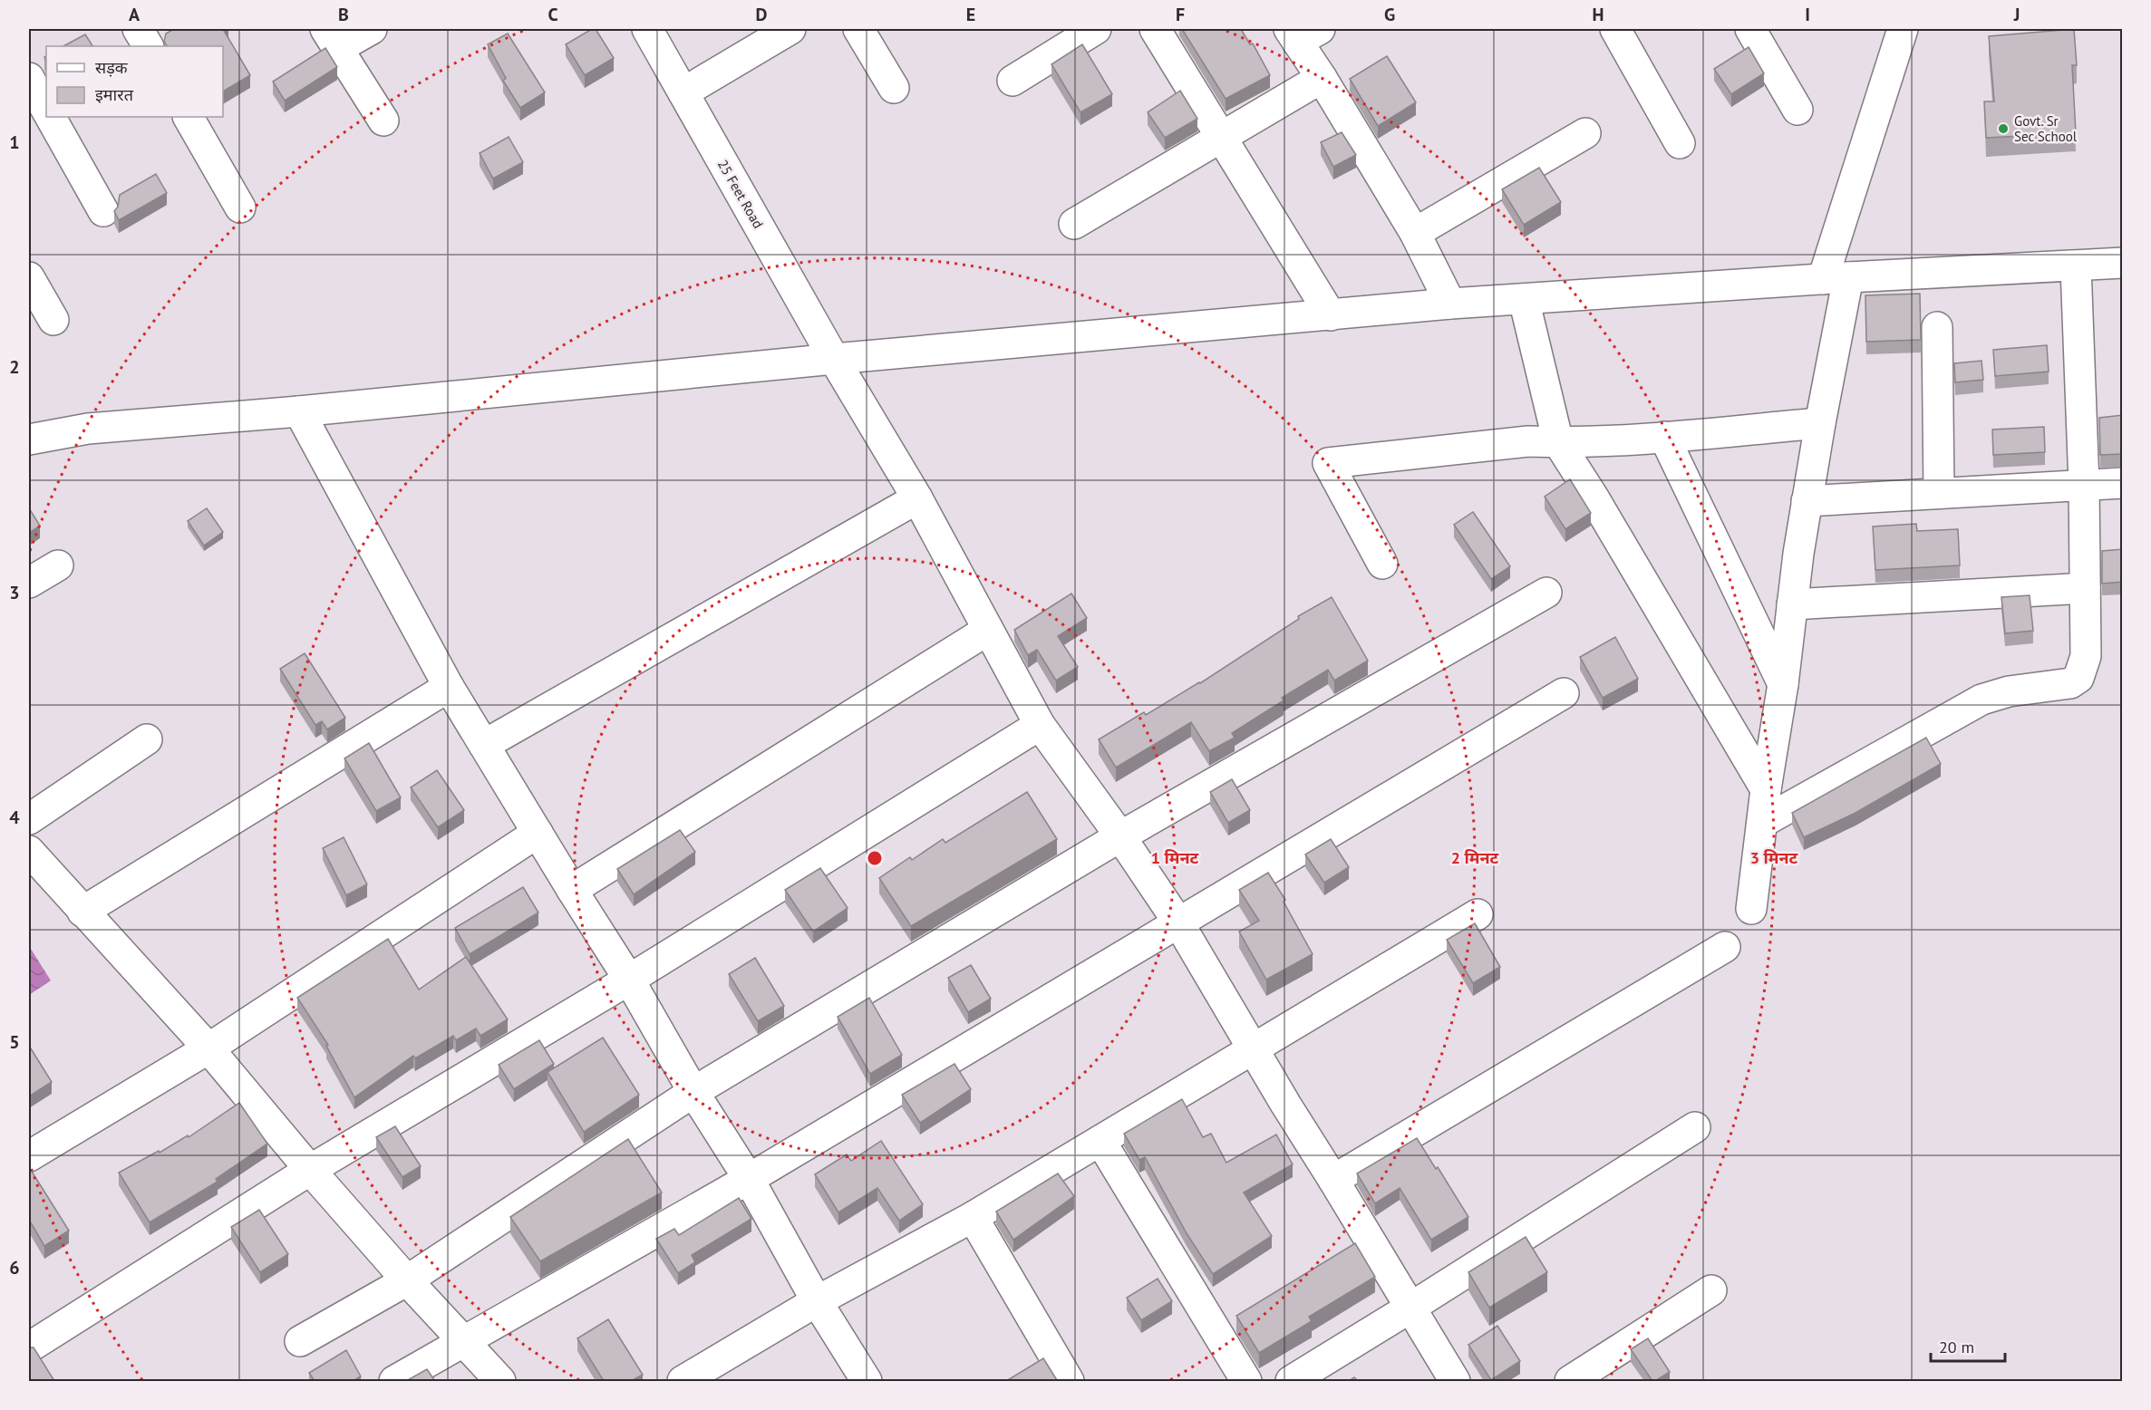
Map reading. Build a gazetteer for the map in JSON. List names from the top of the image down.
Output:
{
  "streets": {
    "street": ["25 Feet Road"]
  },
  "places": ["Govt. Sr Sec School"],
  "legend": ["सड़क", "इमारत"],
  "scale_bar": "20 m",
  "grid": {
    "columns": [
      "A",
      "B",
      "C",
      "D",
      "E",
      "F",
      "G",
      "H",
      "I",
      "J"
    ],
    "rows": [
      "1",
      "2",
      "3",
      "4",
      "5",
      "6"
    ]
  },
  "rings": ["1 मिनट", "2 मिनट", "3 मिनट"]
}
